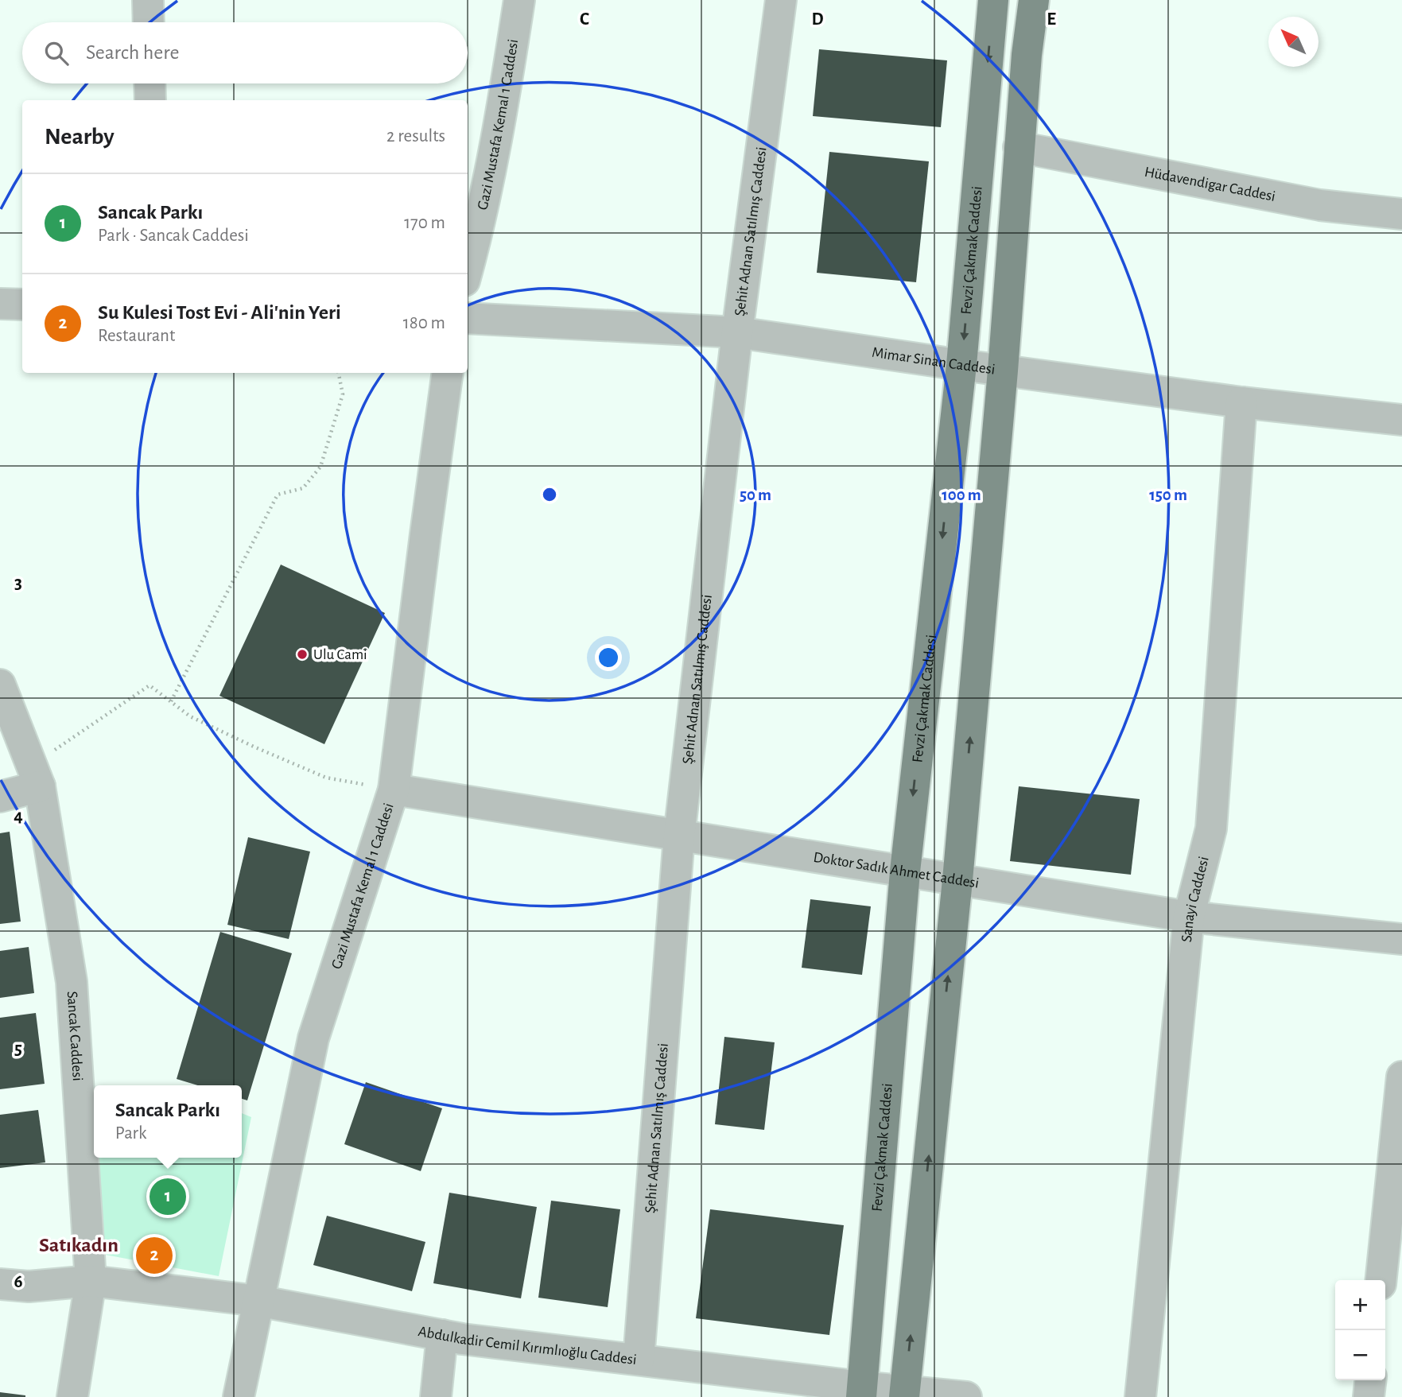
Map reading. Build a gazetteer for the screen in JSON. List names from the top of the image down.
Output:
{
  "streets": {
    "main road": ["Fevzi Çakmak Caddesi"],
    "street": [
      "Gazi Mustafa Kemal 1 Caddesi",
      "Hüdavendigar Caddesi",
      "Şehit Adnan Satılmış Caddesi",
      "Mimar Sinan Caddesi",
      "Doktor Sadık Ahmet Caddesi",
      "Sanayi Caddesi",
      "Sancak Caddesi",
      "Abdulkadir Cemil Kırımlıoğlu Caddesi"
    ]
  },
  "crossings": [
    ["Gazi Mustafa Kemal 1 Caddesi", "Doktor Sadık Ahmet Caddesi"],
    ["Gazi Mustafa Kemal 1 Caddesi", "Abdulkadir Cemil Kırımlıoğlu Caddesi"],
    ["Şehit Adnan Satılmış Caddesi", "Mimar Sinan Caddesi"],
    ["Şehit Adnan Satılmış Caddesi", "Doktor Sadık Ahmet Caddesi"],
    ["Şehit Adnan Satılmış Caddesi", "Abdulkadir Cemil Kırımlıoğlu Caddesi"],
    ["Fevzi Çakmak Caddesi", "Mimar Sinan Caddesi"],
    ["Fevzi Çakmak Caddesi", "Doktor Sadık Ahmet Caddesi"],
    ["Fevzi Çakmak Caddesi", "Abdulkadir Cemil Kırımlıoğlu Caddesi"],
    ["Mimar Sinan Caddesi", "Sanayi Caddesi"],
    ["Doktor Sadık Ahmet Caddesi", "Sanayi Caddesi"],
    ["Sancak Caddesi", "Abdulkadir Cemil Kırımlıoğlu Caddesi"]
  ],
  "districts": ["Satıkadın"],
  "places": ["Ulu Cami"],
  "north": "top left",
  "page": {
    "search": "Search here",
    "heading": ["Nearby", "2 results"],
    "list": [
      {
        "mark": "1",
        "name": "Sancak Parkı",
        "note": "Park · Sancak Caddesi",
        "value": "170 m"
      },
      {
        "mark": "2",
        "name": "Su Kulesi Tost Evi - Ali'nin Yeri",
        "note": "Restaurant",
        "value": "180 m"
      }
    ],
    "popup": ["Sancak Parkı", "Park"],
    "pins": ["1", "2"],
    "map_buttons": ["+", "−"]
  },
  "grid": {
    "columns": ["C", "D", "E"],
    "rows": [
      "3",
      "4",
      "5",
      "6"
    ]
  },
  "rings": ["50 m", "100 m", "150 m"]
}
